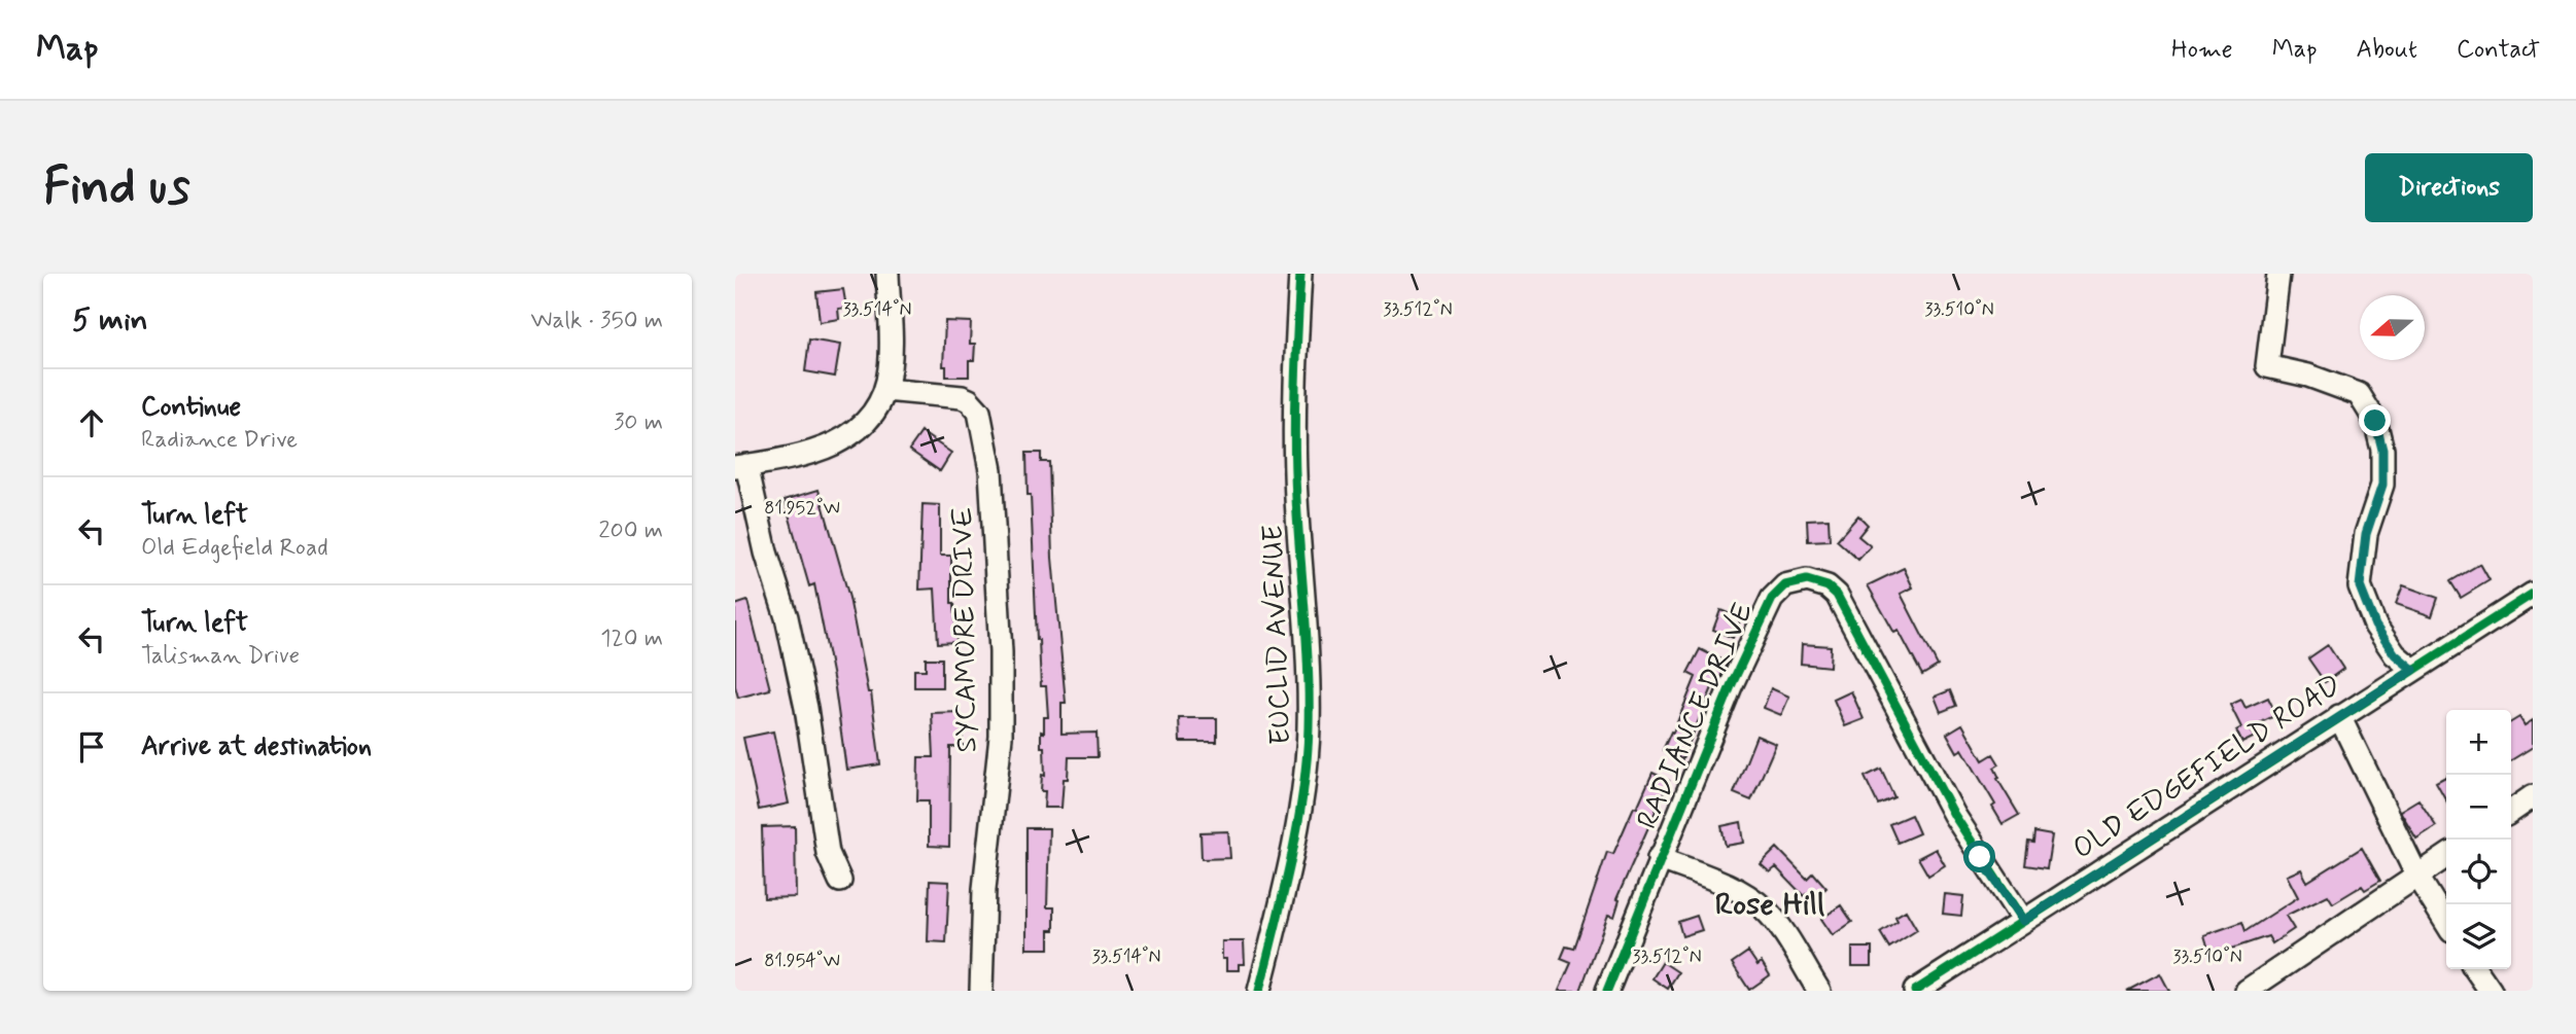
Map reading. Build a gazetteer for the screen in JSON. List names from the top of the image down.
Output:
{
  "streets": {
    "street": [
      "SYCAMORE DRIVE",
      "EUCLID AVENUE",
      "RADIANCE DRIVE",
      "OLD EDGEFIELD ROAD"
    ]
  },
  "crossings": [
    ["RADIANCE DRIVE", "OLD EDGEFIELD ROAD"]
  ],
  "districts": ["Rose Hill"],
  "north": "left",
  "page": {
    "header": "Map",
    "nav": [
      "Home",
      "Map",
      "About",
      "Contact"
    ],
    "buttons": "Directions",
    "title": "Find us",
    "heading": ["5 min", "Walk · 350 m"],
    "list": [
      ["Continue", "Radiance Drive", "30 m"],
      ["Turn left", "Old Edgefield Road", "200 m"],
      ["Turn left", "Talisman Drive", "120 m"],
      "Arrive at destination"
    ],
    "map_buttons": ["+", "−"]
  },
  "coordinates": [
    "33.514°N",
    "33.512°N",
    "33.510°N",
    "81.952°W",
    "81.954°W"
  ]
}
